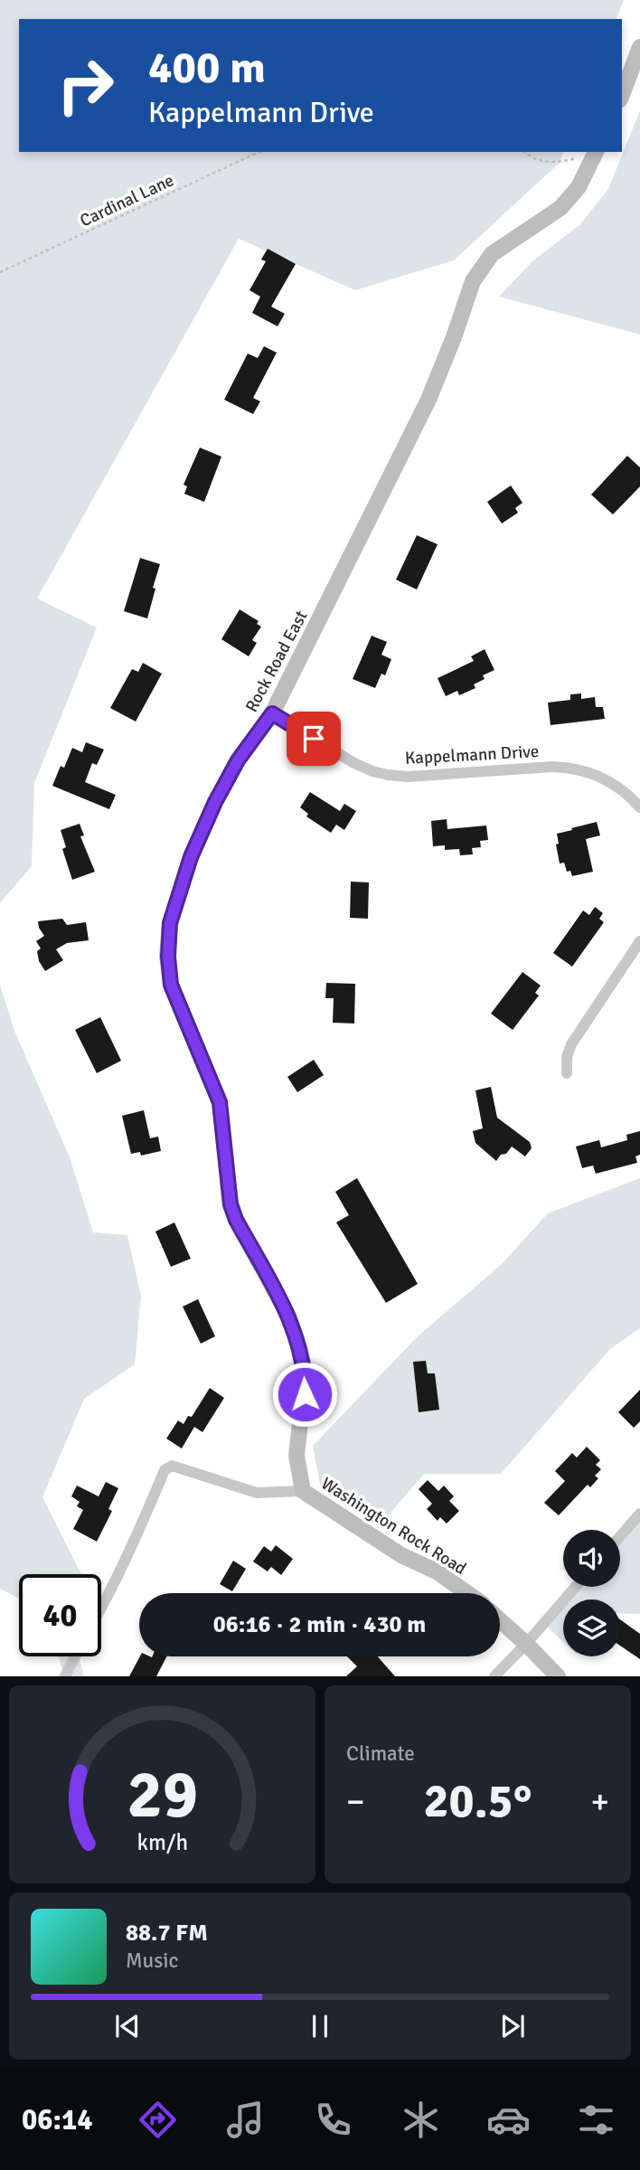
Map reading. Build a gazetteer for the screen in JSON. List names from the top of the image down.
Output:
{
  "streets": {
    "street": ["Rock Road East", "Kappelmann Drive", "Washington Rock Road"],
    "path": ["Cardinal Lane"]
  },
  "crossings": [
    ["Rock Road East", "Kappelmann Drive"],
    ["Rock Road East", "Washington Rock Road"]
  ],
  "page": {
    "turn": ["400 m", "Kappelmann Drive"],
    "limit": "40",
    "trip": "06:16 · 2 min · 430 m",
    "tile": "Climate",
    "heat": ["−", "20.5°", "+"],
    "song": ["88.7 FM", "Music"],
    "tabs": "06:14",
    "gauge": ["29", "km/h"]
  }
}
